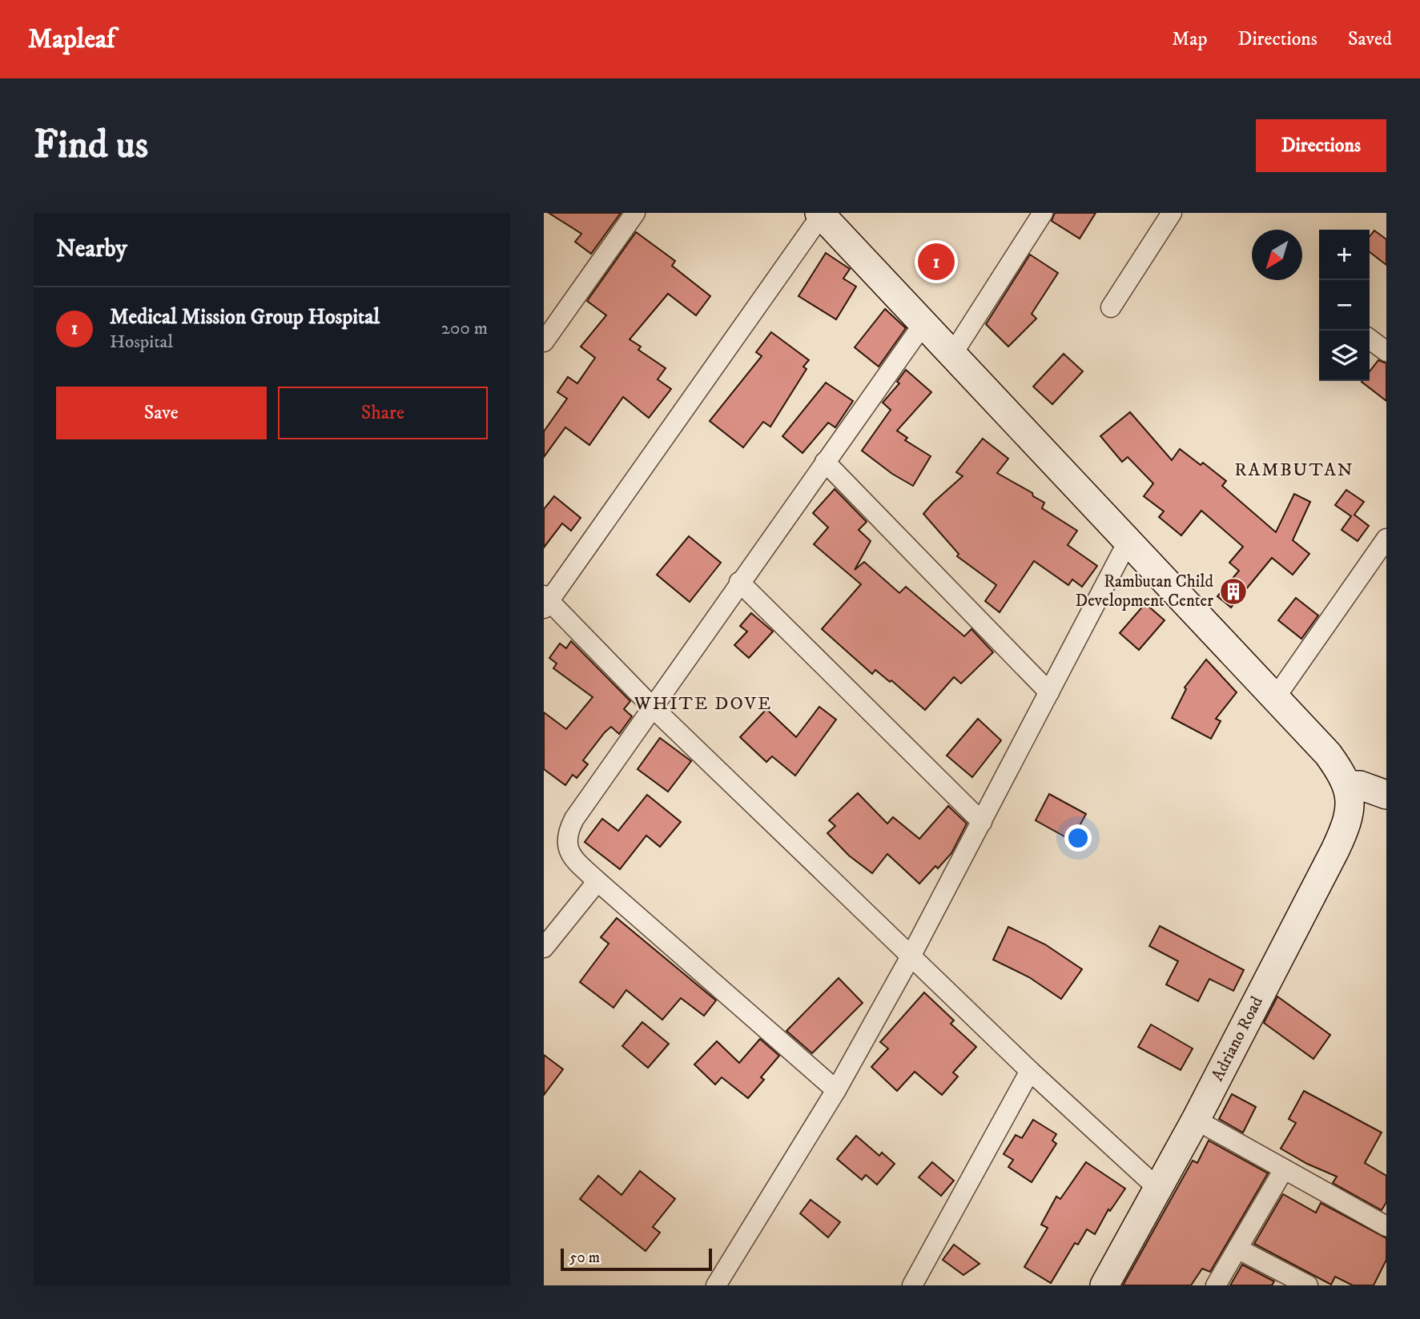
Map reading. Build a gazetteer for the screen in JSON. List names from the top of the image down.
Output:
{
  "streets": {
    "street": ["Adriano Road"]
  },
  "districts": ["RAMBUTAN", "WHITE DOVE"],
  "places": {
    "building": ["Rambutan Child Development Center"]
  },
  "scale_bar": "50 m",
  "north": "bottom left",
  "page": {
    "header": "Mapleaf",
    "nav": ["Map", "Directions", "Saved"],
    "buttons": [
      "Directions",
      ["Save", "Share"]
    ],
    "title": "Find us",
    "heading": "Nearby",
    "map_buttons": ["+", "−"],
    "pins": "1",
    "list": [
      {
        "mark": "1",
        "name": "Medical Mission Group Hospital",
        "note": "Hospital",
        "value": "200 m"
      }
    ],
    "scale": "50 m"
  }
}
